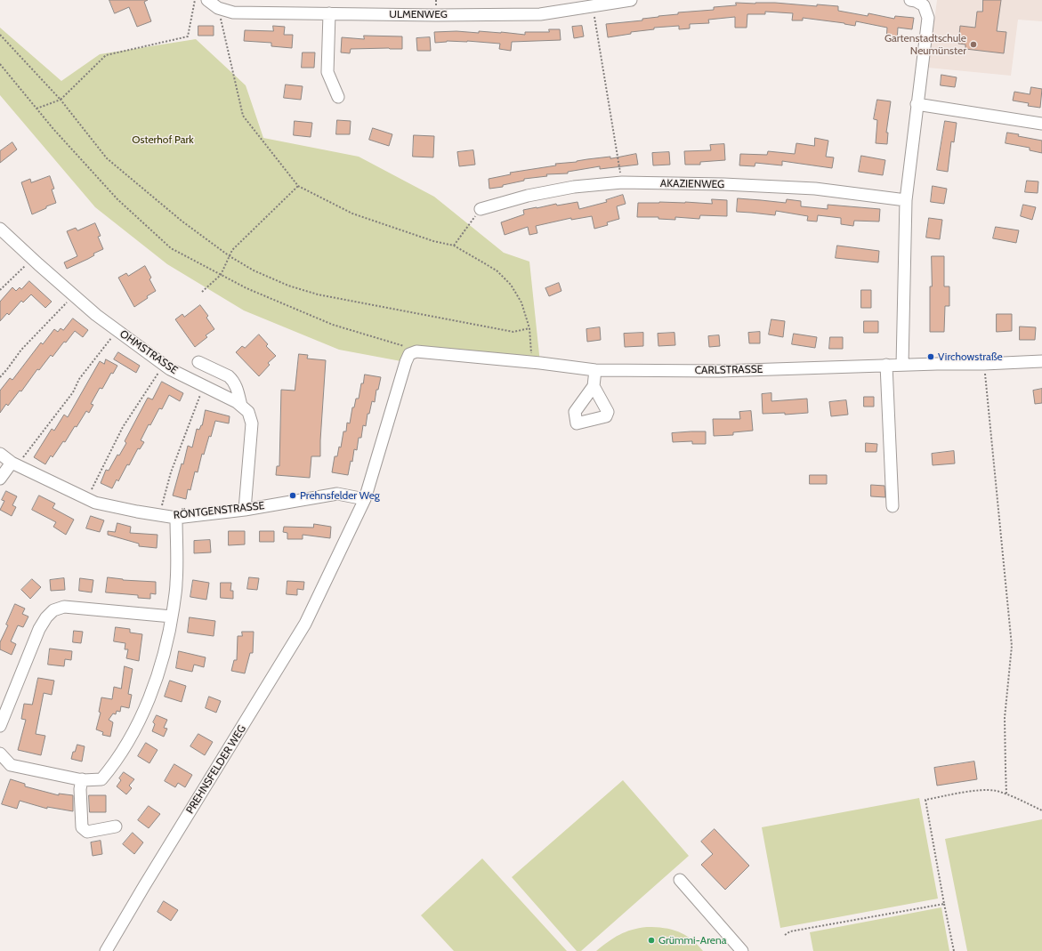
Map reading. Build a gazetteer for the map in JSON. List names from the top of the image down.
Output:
{
  "streets": {
    "street": [
      "ULMENWEG",
      "AKAZIENWEG",
      "OHMSTRASSE",
      "CARLSTRASSE",
      "RÖNTGENSTRASSE",
      "PREHNSFELDER WEG"
    ]
  },
  "crossings": [
    ["OHMSTRASSE", "RÖNTGENSTRASSE"],
    ["CARLSTRASSE", "PREHNSFELDER WEG"],
    ["RÖNTGENSTRASSE", "PREHNSFELDER WEG"]
  ],
  "parks": ["Osterhof Park"],
  "places": [
    "Gartenstadtschule Neumünster",
    "Virchowstraße",
    "Prehnsfelder Weg",
    "Grümmi-Arena"
  ]
}
